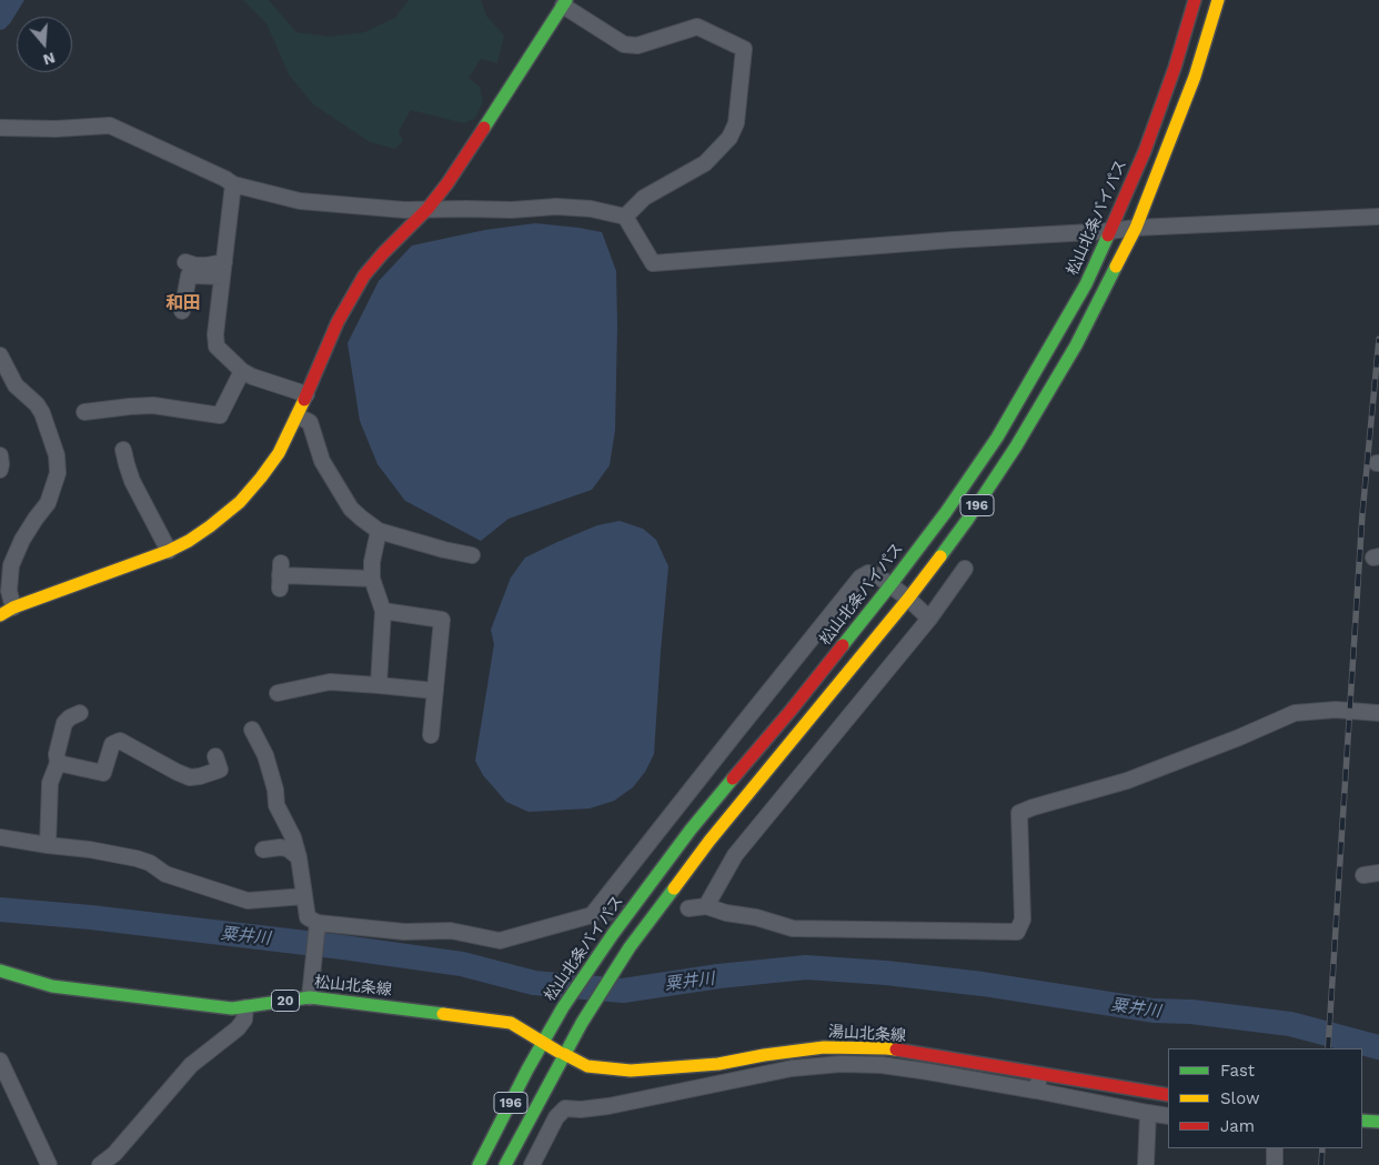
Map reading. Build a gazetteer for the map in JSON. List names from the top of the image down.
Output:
{
  "streets": {
    "main road": [
      "松山北条バイパス",
      "196",
      "松山北条線",
      "20",
      "湯山北条線"
    ]
  },
  "crossings": [
    ["松山北条バイパス", "松山北条線"],
    ["196", "松山北条線"],
    ["196", "湯山北条線"],
    ["松山北条線", "湯山北条線"]
  ],
  "districts": ["和田"],
  "water": ["粟井川"],
  "legend": ["Fast", "Slow", "Jam"],
  "north": "bottom"
}
